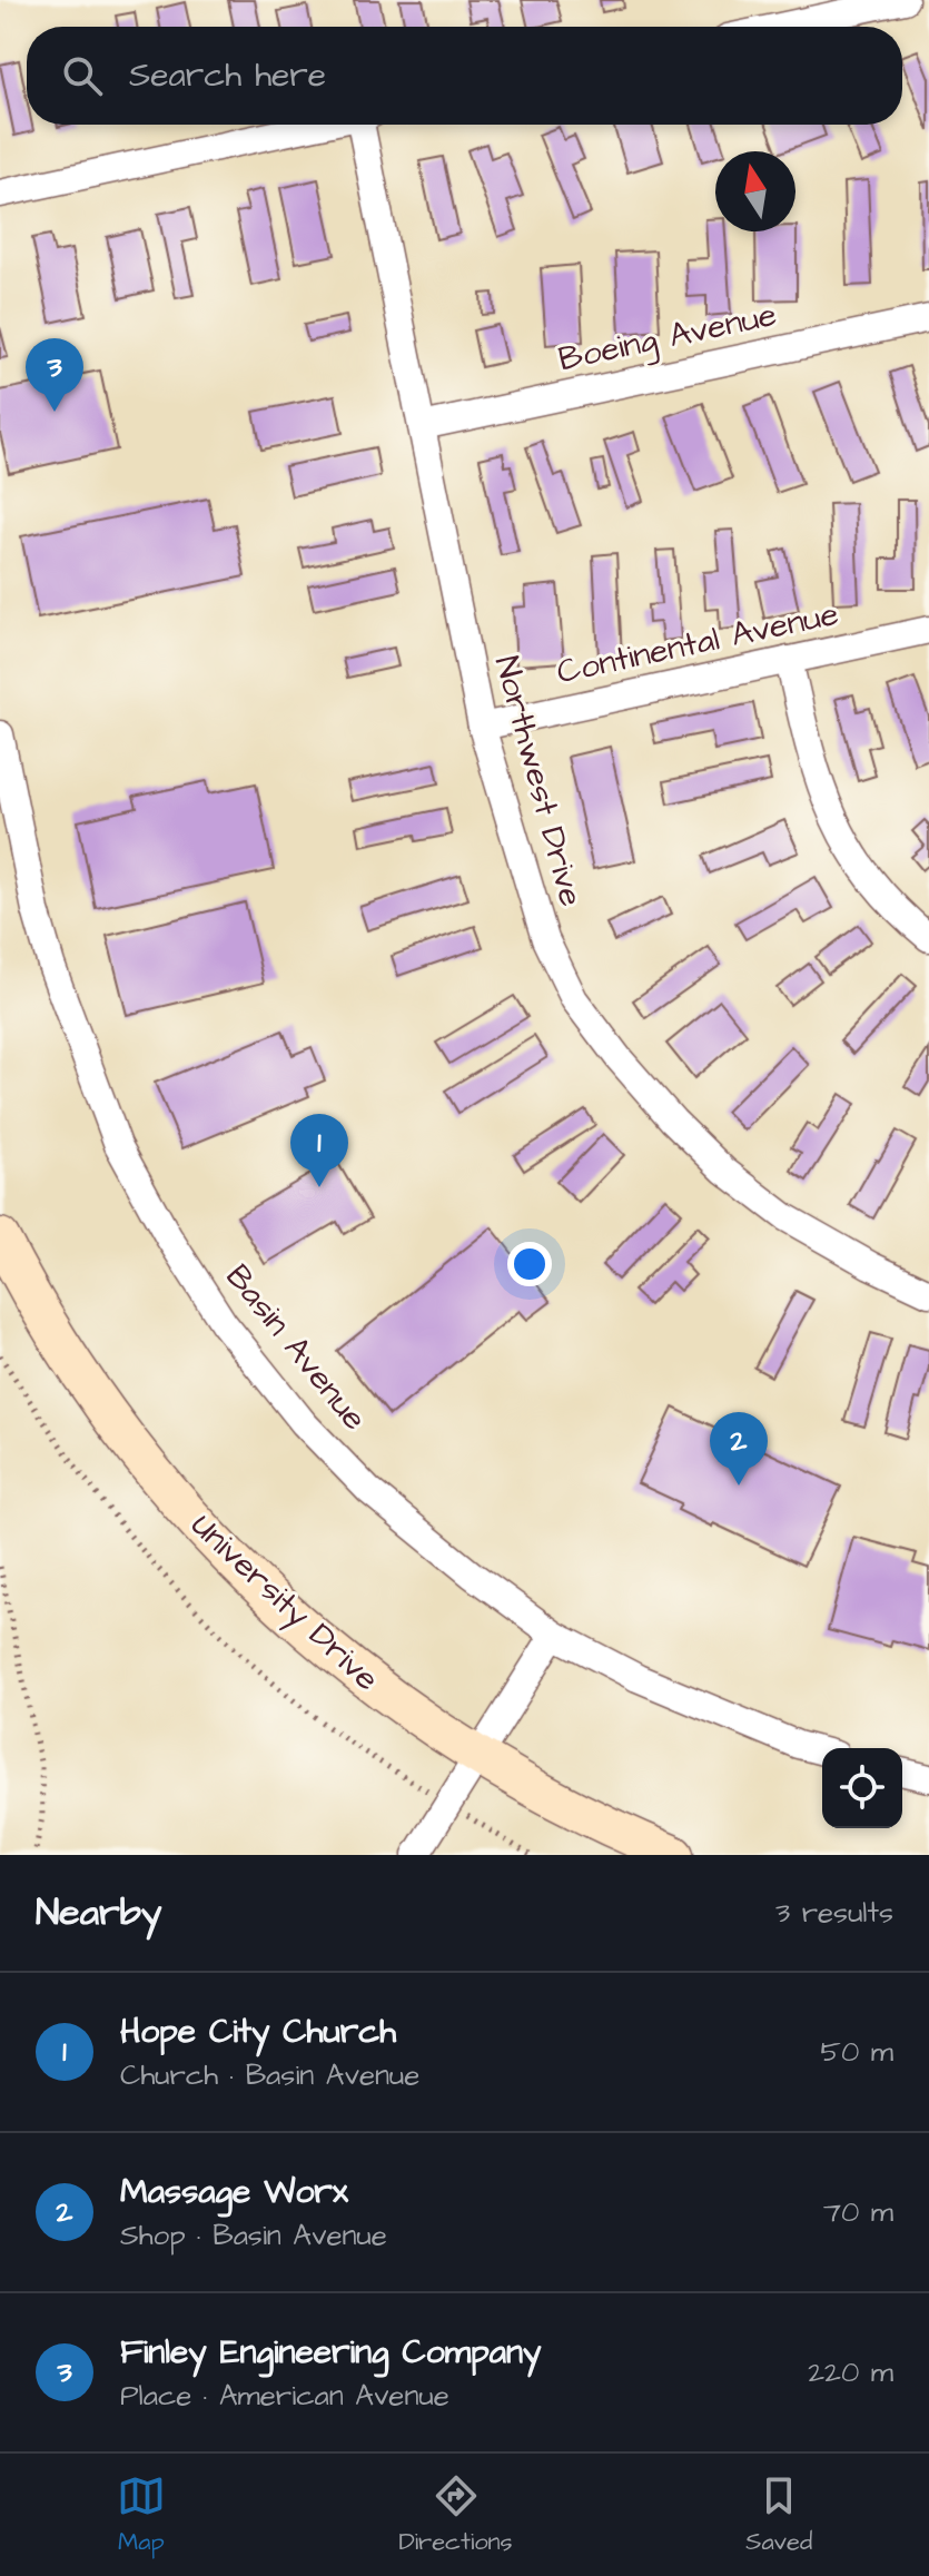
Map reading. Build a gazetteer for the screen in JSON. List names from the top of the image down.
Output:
{
  "streets": {
    "main road": ["University Drive"],
    "street": [
      "Boeing Avenue",
      "Continental Avenue",
      "Northwest Drive",
      "Basin Avenue"
    ]
  },
  "crossings": [
    ["Boeing Avenue", "Northwest Drive"],
    ["Continental Avenue", "Northwest Drive"]
  ],
  "north": "top",
  "page": {
    "search": "Search here",
    "pins": ["3", "1", "2"],
    "heading": ["Nearby", "3 results"],
    "list": [
      {
        "mark": "1",
        "name": "Hope City Church",
        "note": "Church · Basin Avenue",
        "value": "50 m"
      },
      {
        "mark": "2",
        "name": "Massage Worx",
        "note": "Shop · Basin Avenue",
        "value": "70 m"
      },
      {
        "mark": "3",
        "name": "Finley Engineering Company",
        "note": "Place · American Avenue",
        "value": "220 m"
      }
    ],
    "nav": ["Map", "Directions", "Saved"]
  }
}
